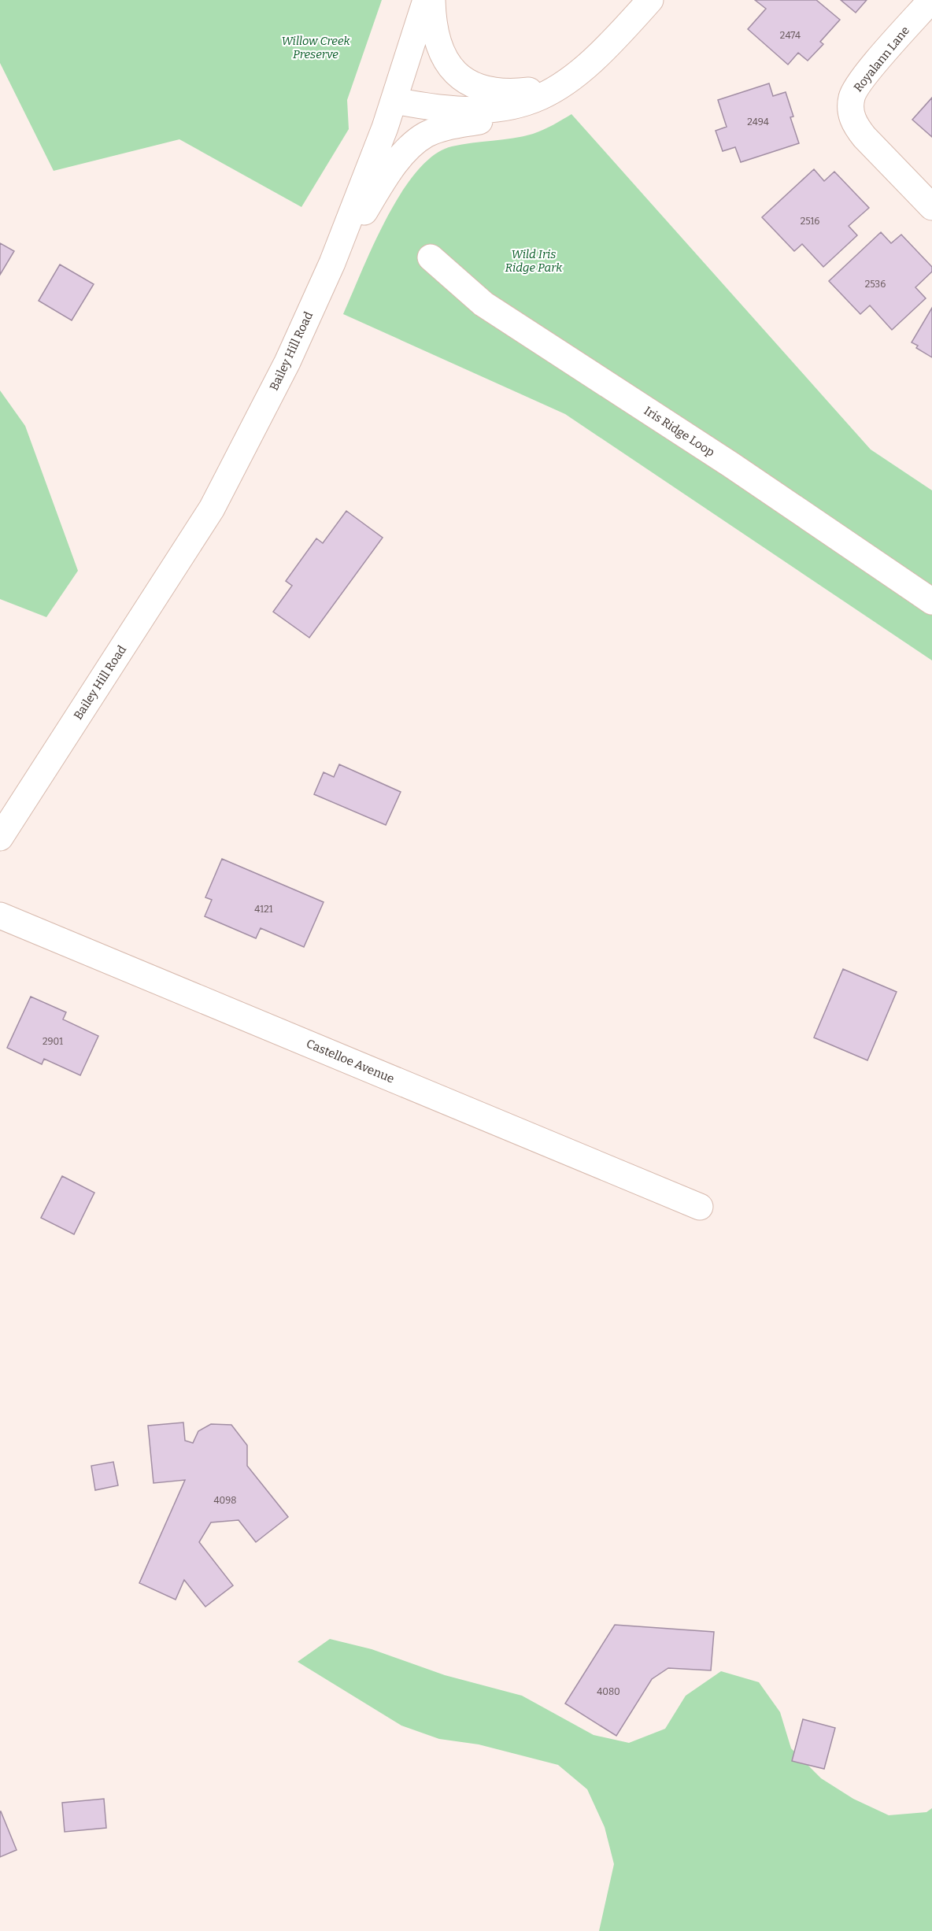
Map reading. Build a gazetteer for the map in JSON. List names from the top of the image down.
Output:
{
  "streets": {
    "main road": [
      "Royalann Lane",
      "Bailey Hill Road",
      "Iris Ridge Loop",
      "Castelloe Avenue"
    ]
  },
  "parks": ["Willow Creek Preserve", "Wild Iris Ridge Park"],
  "house_numbers": [
    "2474",
    "2494",
    "2516",
    "2536",
    "4121",
    "2901",
    "4098",
    "4080"
  ]
}
